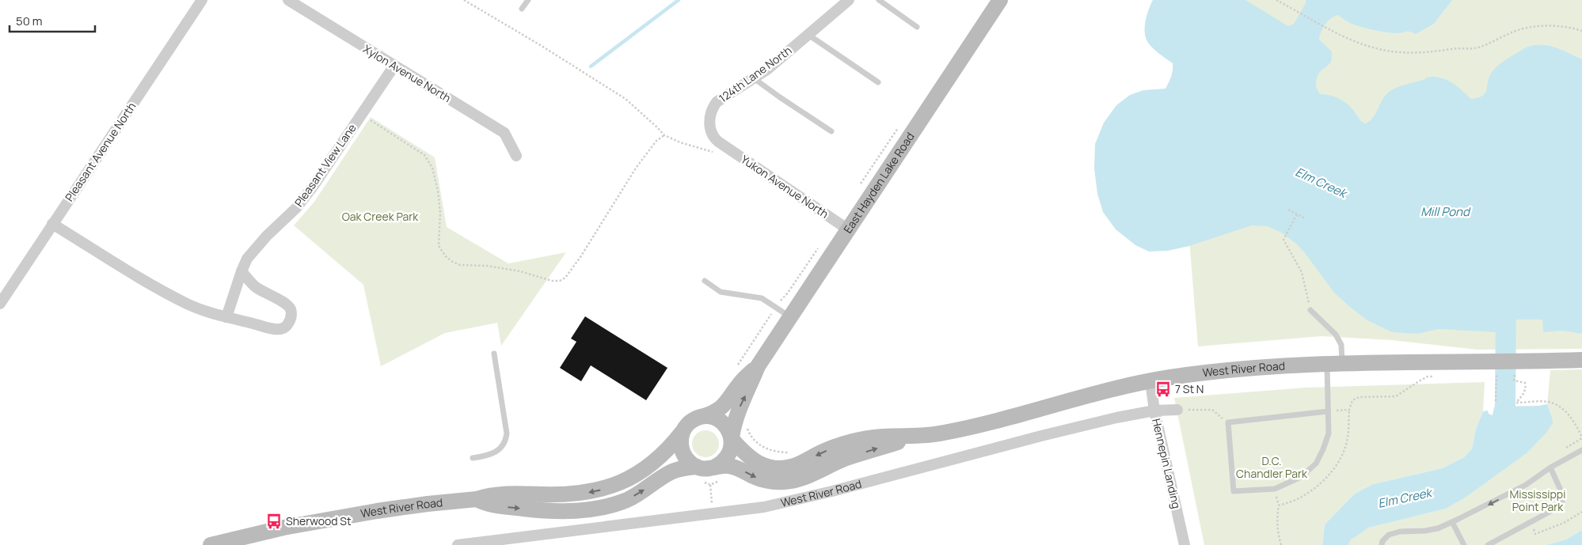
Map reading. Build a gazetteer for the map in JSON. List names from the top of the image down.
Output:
{
  "streets": {
    "main road": ["East Hayden Lake Road", "West River Road"],
    "street": [
      "Xylon Avenue North",
      "124th Lane North",
      "Pleasant Avenue North",
      "Pleasant View Lane",
      "Yukon Avenue North",
      "Hennepin Landing"
    ]
  },
  "crossings": [
    ["Xylon Avenue North", "Pleasant View Lane"],
    ["124th Lane North", "Yukon Avenue North"],
    ["East Hayden Lake Road", "Yukon Avenue North"],
    ["East Hayden Lake Road", "West River Road"],
    ["West River Road", "Hennepin Landing"]
  ],
  "water": ["Elm Creek", "Mill Pond"],
  "parks": ["Oak Creek Park", "D.C. Chandler Park", "Mississippi Point Park"],
  "places": {
    "bus stop": ["7 St N", "Sherwood St"]
  },
  "scale_bar": "50 m"
}
